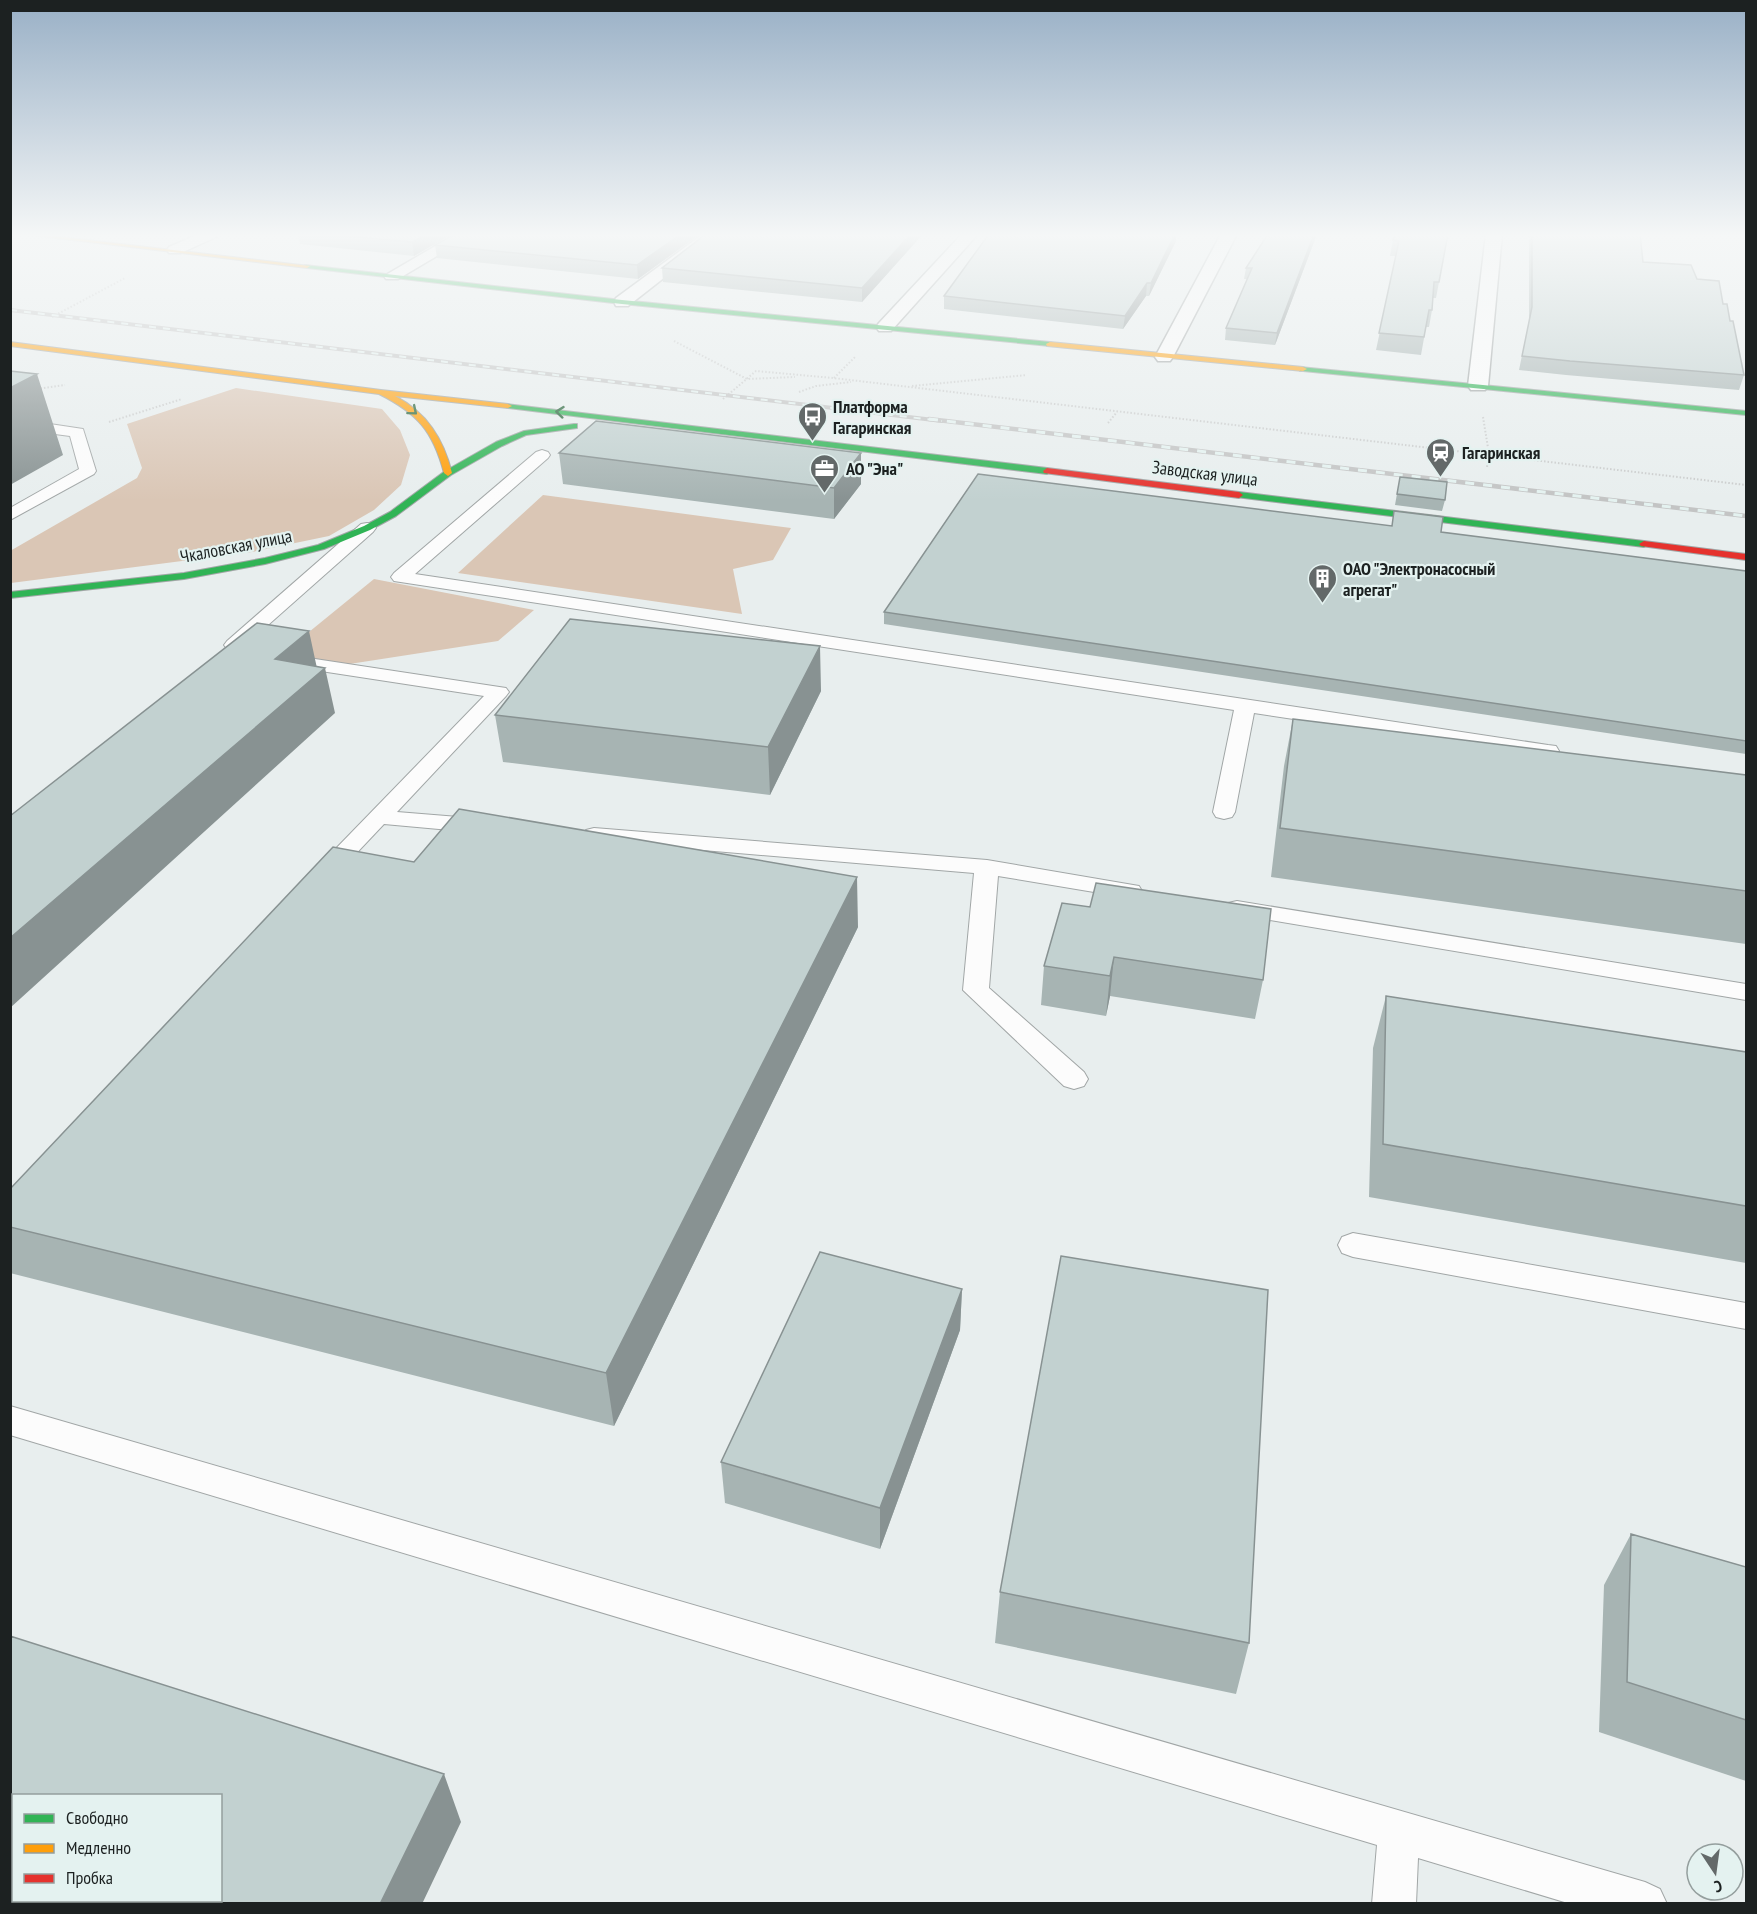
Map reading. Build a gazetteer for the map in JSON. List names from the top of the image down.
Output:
{
  "streets": {
    "street": ["Заводская улица", "Чкаловская улица"]
  },
  "places": {
    "bus stop": ["Платформа Гагаринская"],
    "station": ["Гагаринская"],
    "office": ["АО \"Эна\""],
    "building": ["ОАО \"Электронасосный агрегат\""]
  },
  "legend": ["Свободно", "Медленно", "Пробка"],
  "north": "bottom"
}
